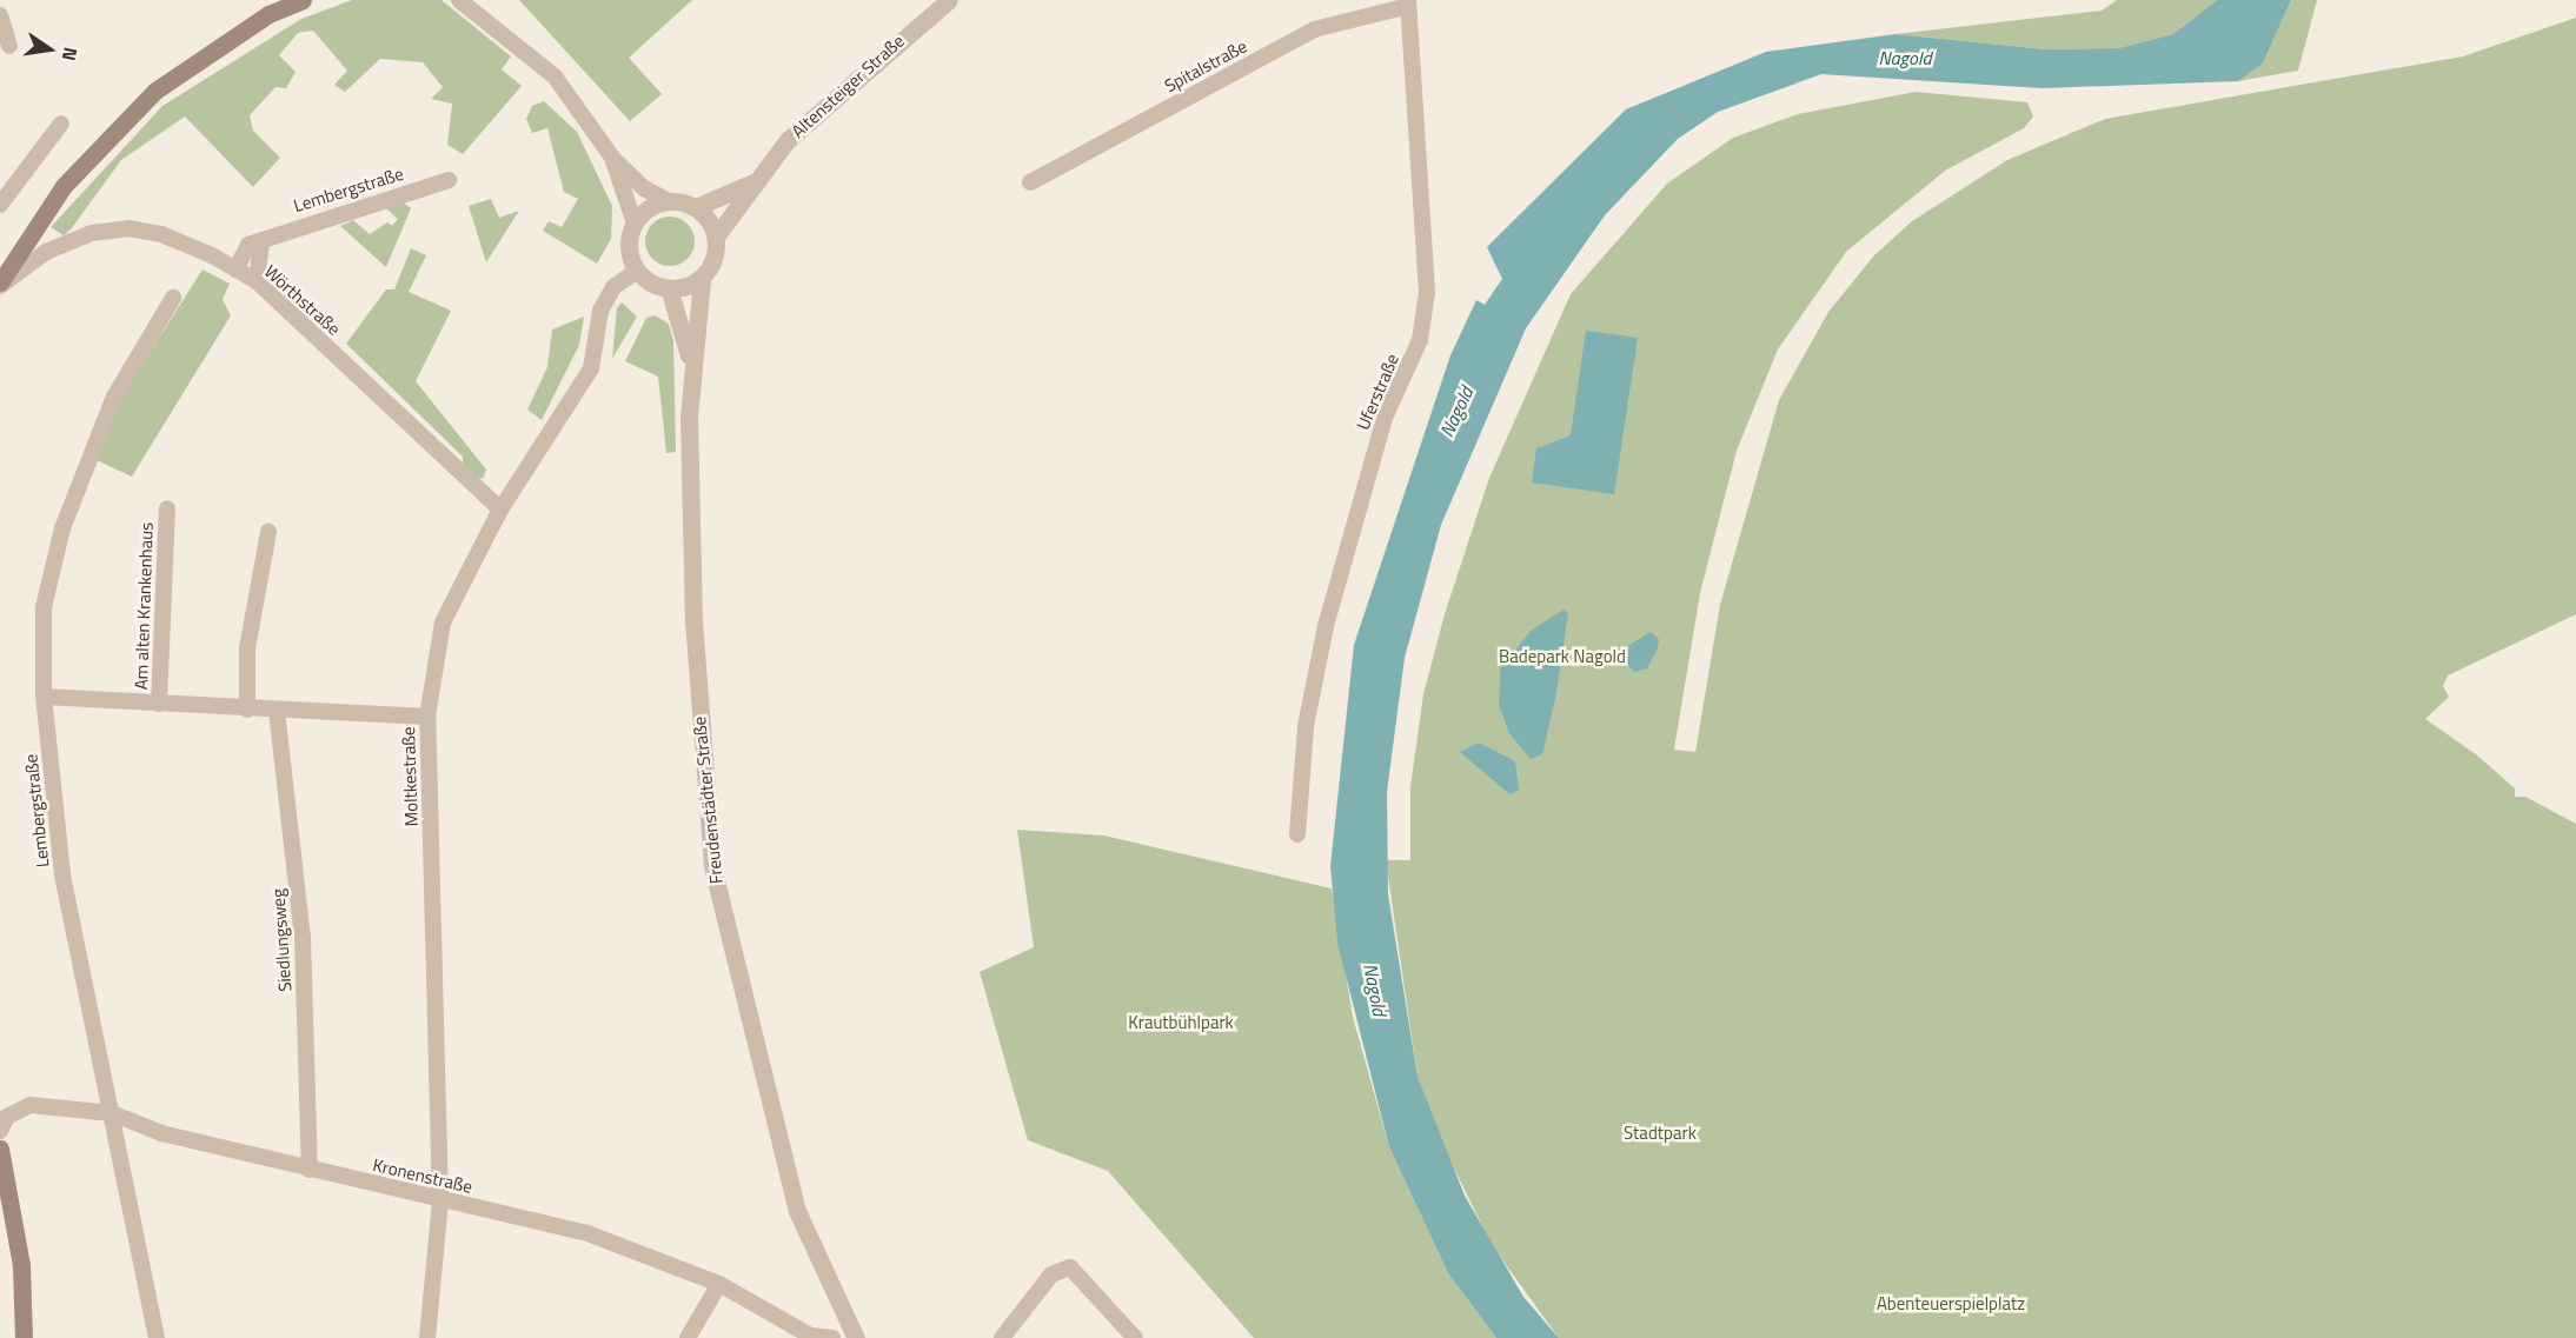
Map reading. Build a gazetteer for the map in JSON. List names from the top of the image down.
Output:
{
  "streets": {
    "street": [
      "Spitalstraße",
      "Altensteiger Straße",
      "Lembergstraße",
      "Wörthstraße",
      "Uferstraße",
      "Am alten Krankenhaus",
      "Moltkestraße",
      "Freudenstädter Straße",
      "Siedlungsweg",
      "Kronenstraße"
    ]
  },
  "crossings": [
    ["Spitalstraße", "Uferstraße"],
    ["Altensteiger Straße", "Moltkestraße"],
    ["Altensteiger Straße", "Freudenstädter Straße"],
    ["Lembergstraße", "Wörthstraße"],
    ["Lembergstraße", "Am alten Krankenhaus"],
    ["Lembergstraße", "Kronenstraße"],
    ["Wörthstraße", "Moltkestraße"],
    ["Am alten Krankenhaus", "Moltkestraße"],
    ["Am alten Krankenhaus", "Siedlungsweg"],
    ["Moltkestraße", "Freudenstädter Straße"],
    ["Moltkestraße", "Kronenstraße"],
    ["Freudenstädter Straße", "Kronenstraße"],
    ["Siedlungsweg", "Kronenstraße"]
  ],
  "water": ["Nagold"],
  "parks": [
    "Badepark Nagold",
    "Krautbühlpark",
    "Stadtpark",
    "Abenteuerspielplatz"
  ],
  "north": "right"
}
